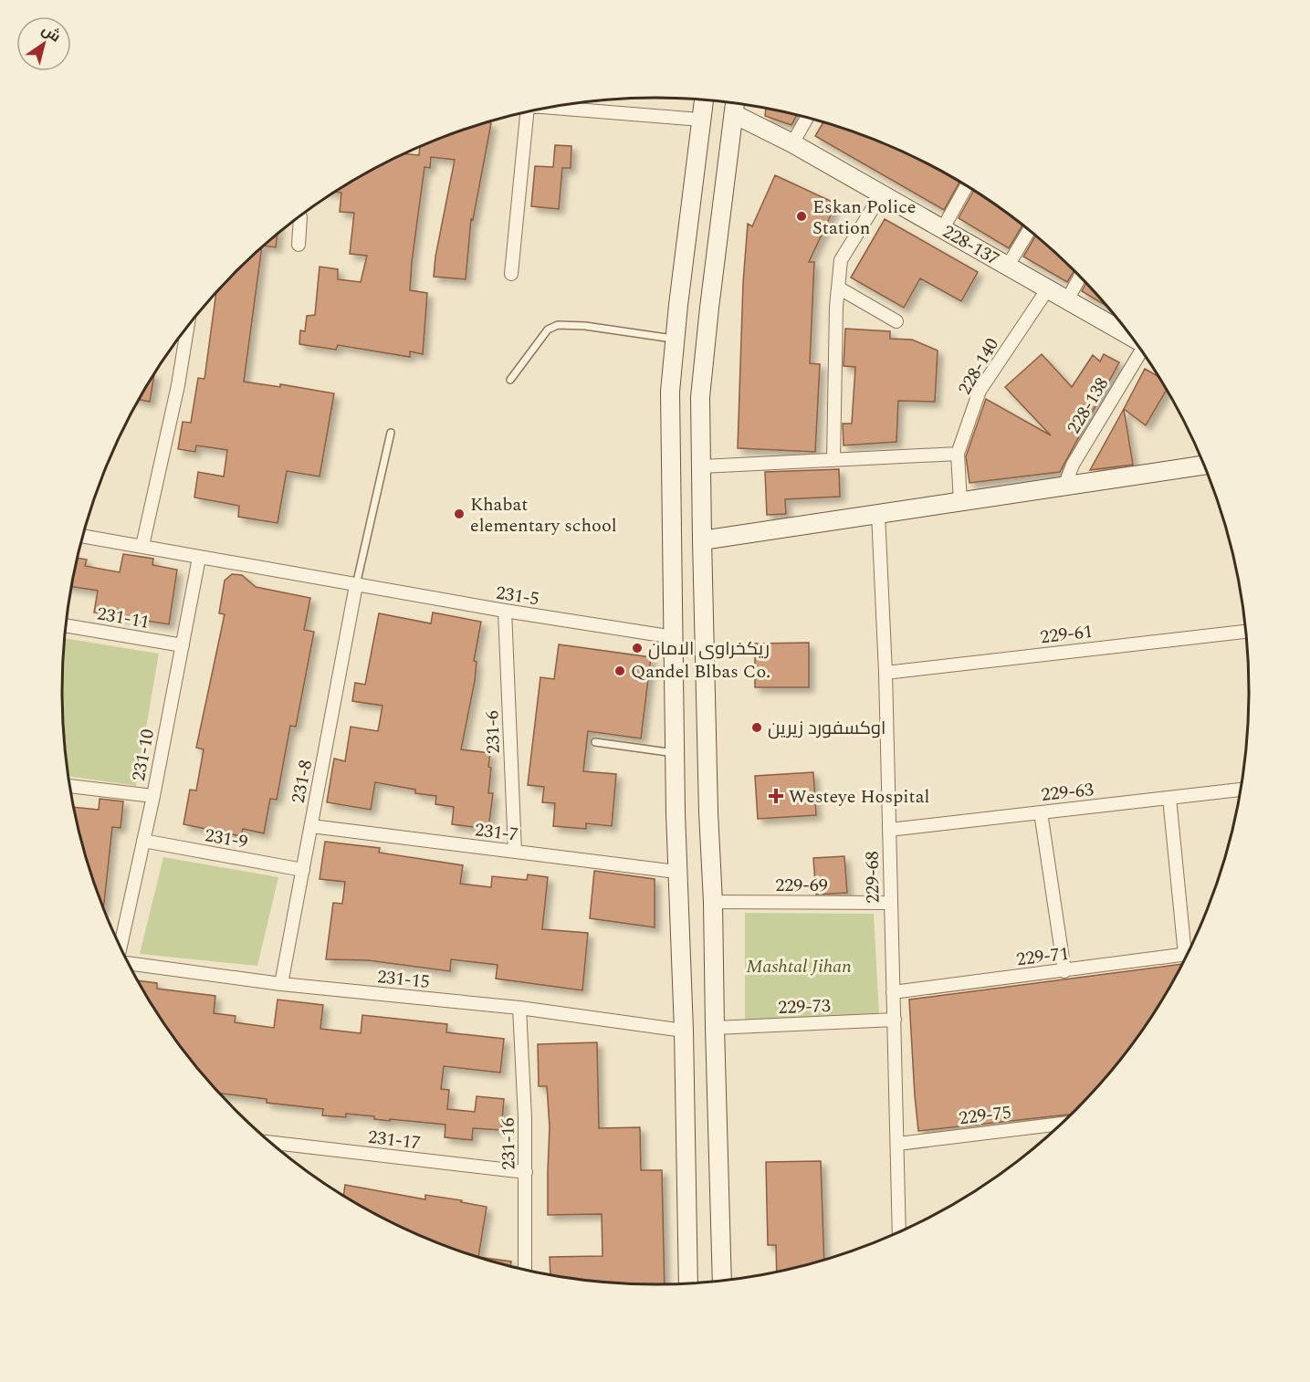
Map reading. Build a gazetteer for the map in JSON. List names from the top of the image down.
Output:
{
  "streets": {
    "main road": ["228-137"],
    "street": [
      "228-140",
      "228-138",
      "231-5",
      "231-11",
      "229-61",
      "231-6",
      "231-10",
      "231-8",
      "229-63",
      "231-7",
      "231-9",
      "229-68",
      "229-69",
      "229-71",
      "231-15",
      "229-73",
      "229-75",
      "231-17",
      "231-16"
    ]
  },
  "crossings": [
    ["228-137", "228-140"],
    ["231-5", "231-6"],
    ["231-5", "231-10"],
    ["231-5", "231-8"],
    ["231-11", "231-10"],
    ["229-61", "229-68"],
    ["231-6", "231-7"],
    ["231-10", "231-9"],
    ["231-8", "231-7"],
    ["231-8", "231-9"],
    ["231-8", "231-15"],
    ["229-63", "229-68"],
    ["229-68", "229-69"],
    ["229-68", "229-71"],
    ["229-68", "229-73"],
    ["229-68", "229-75"],
    ["231-15", "231-16"],
    ["231-17", "231-16"]
  ],
  "parks": ["Mashtal Jihan"],
  "places": {
    "other": [
      "Eskan Police Station",
      "Khabat elementary school",
      "ريكخراوى الامان",
      "Qandel Blbas Co.",
      "اوكسفورد زيرين"
    ],
    "health": ["Westeye Hospital"]
  },
  "north": "top right"
}
